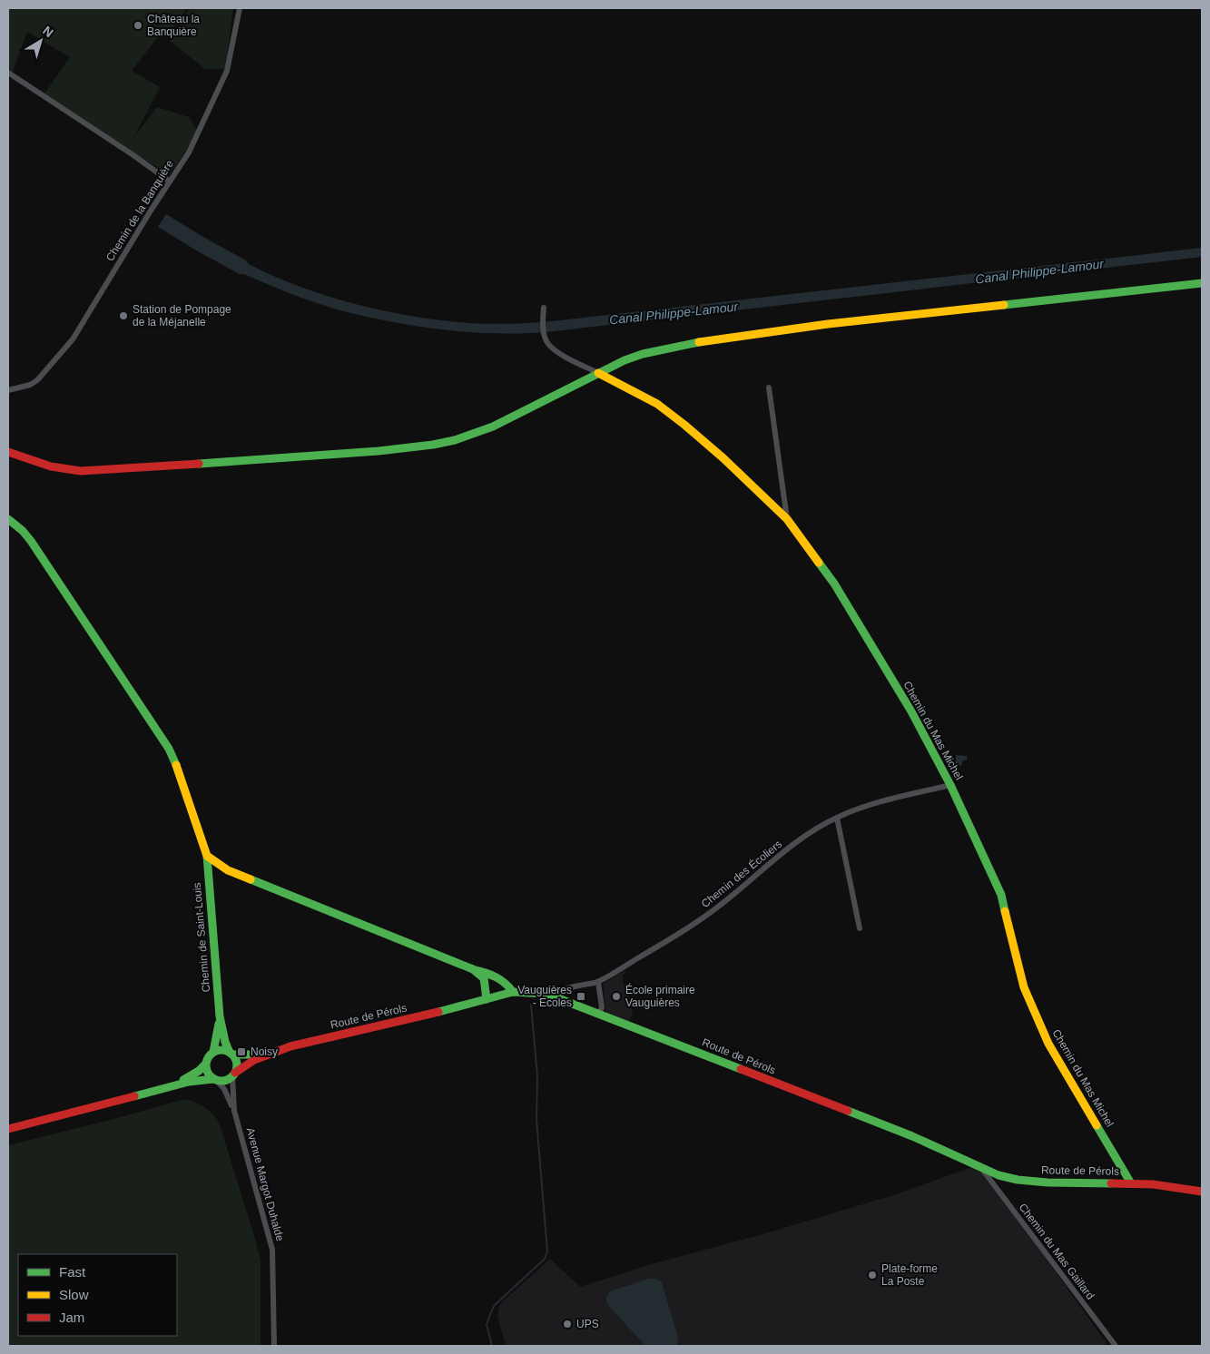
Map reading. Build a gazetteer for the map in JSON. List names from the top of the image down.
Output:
{
  "streets": {
    "street": [
      "Chemin de la Banquière",
      "Chemin du Mas Michel",
      "Chemin des Écoliers",
      "Chemin de Saint-Louis",
      "Route de Pérols",
      "Avenue Margot Duhalde",
      "Chemin du Mas Gaillard"
    ]
  },
  "crossings": [
    ["Chemin du Mas Michel", "Chemin des Écoliers"],
    ["Chemin du Mas Michel", "Route de Pérols"],
    ["Chemin des Écoliers", "Route de Pérols"],
    ["Chemin de Saint-Louis", "Route de Pérols"],
    ["Chemin de Saint-Louis", "Avenue Margot Duhalde"],
    ["Route de Pérols", "Avenue Margot Duhalde"],
    ["Route de Pérols", "Chemin du Mas Gaillard"]
  ],
  "water": ["Canal Philippe-Lamour"],
  "places": {
    "other": [
      "Château la Banquière",
      "Station de Pompage de la Méjanelle",
      "École primaire Vauguières",
      "Plate-forme La Poste",
      "UPS"
    ],
    "transit": ["Vauguières - Ecoles", "Noisy"]
  },
  "legend": ["Fast", "Slow", "Jam"],
  "north": "top right"
}
